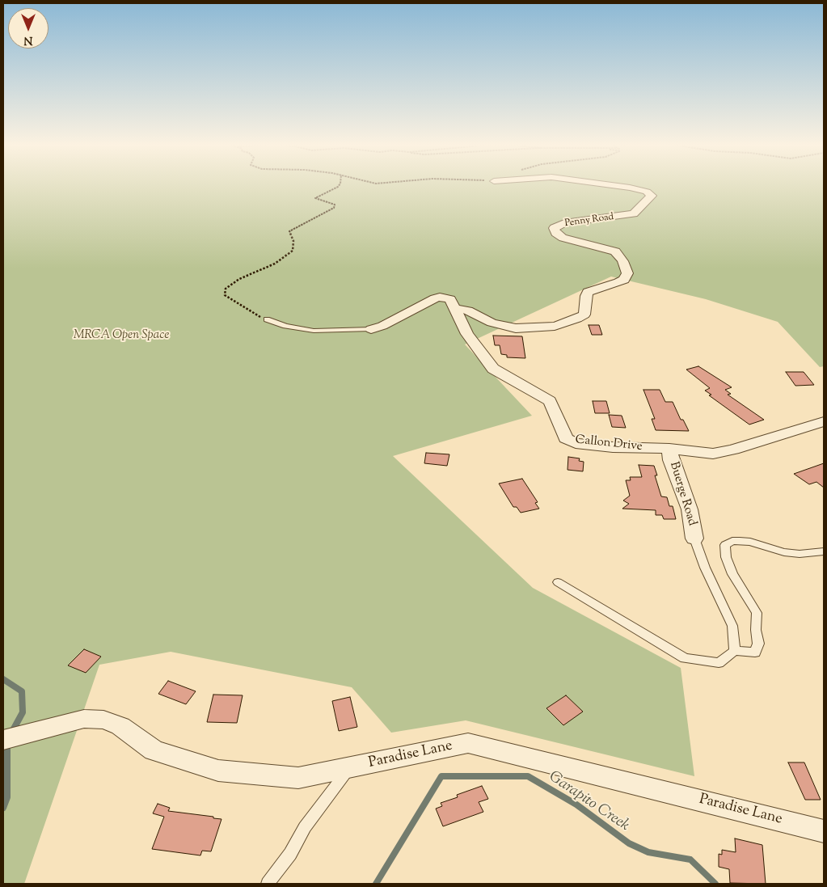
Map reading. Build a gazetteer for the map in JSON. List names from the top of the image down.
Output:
{
  "streets": {
    "street": [
      "Penny Road",
      "Callon Drive",
      "Buerge Road",
      "Paradise Lane"
    ]
  },
  "crossings": [
    ["Penny Road", "Callon Drive"],
    ["Callon Drive", "Buerge Road"]
  ],
  "water": ["Garapito Creek"],
  "parks": ["MRCA Open Space"],
  "north": "bottom"
}
